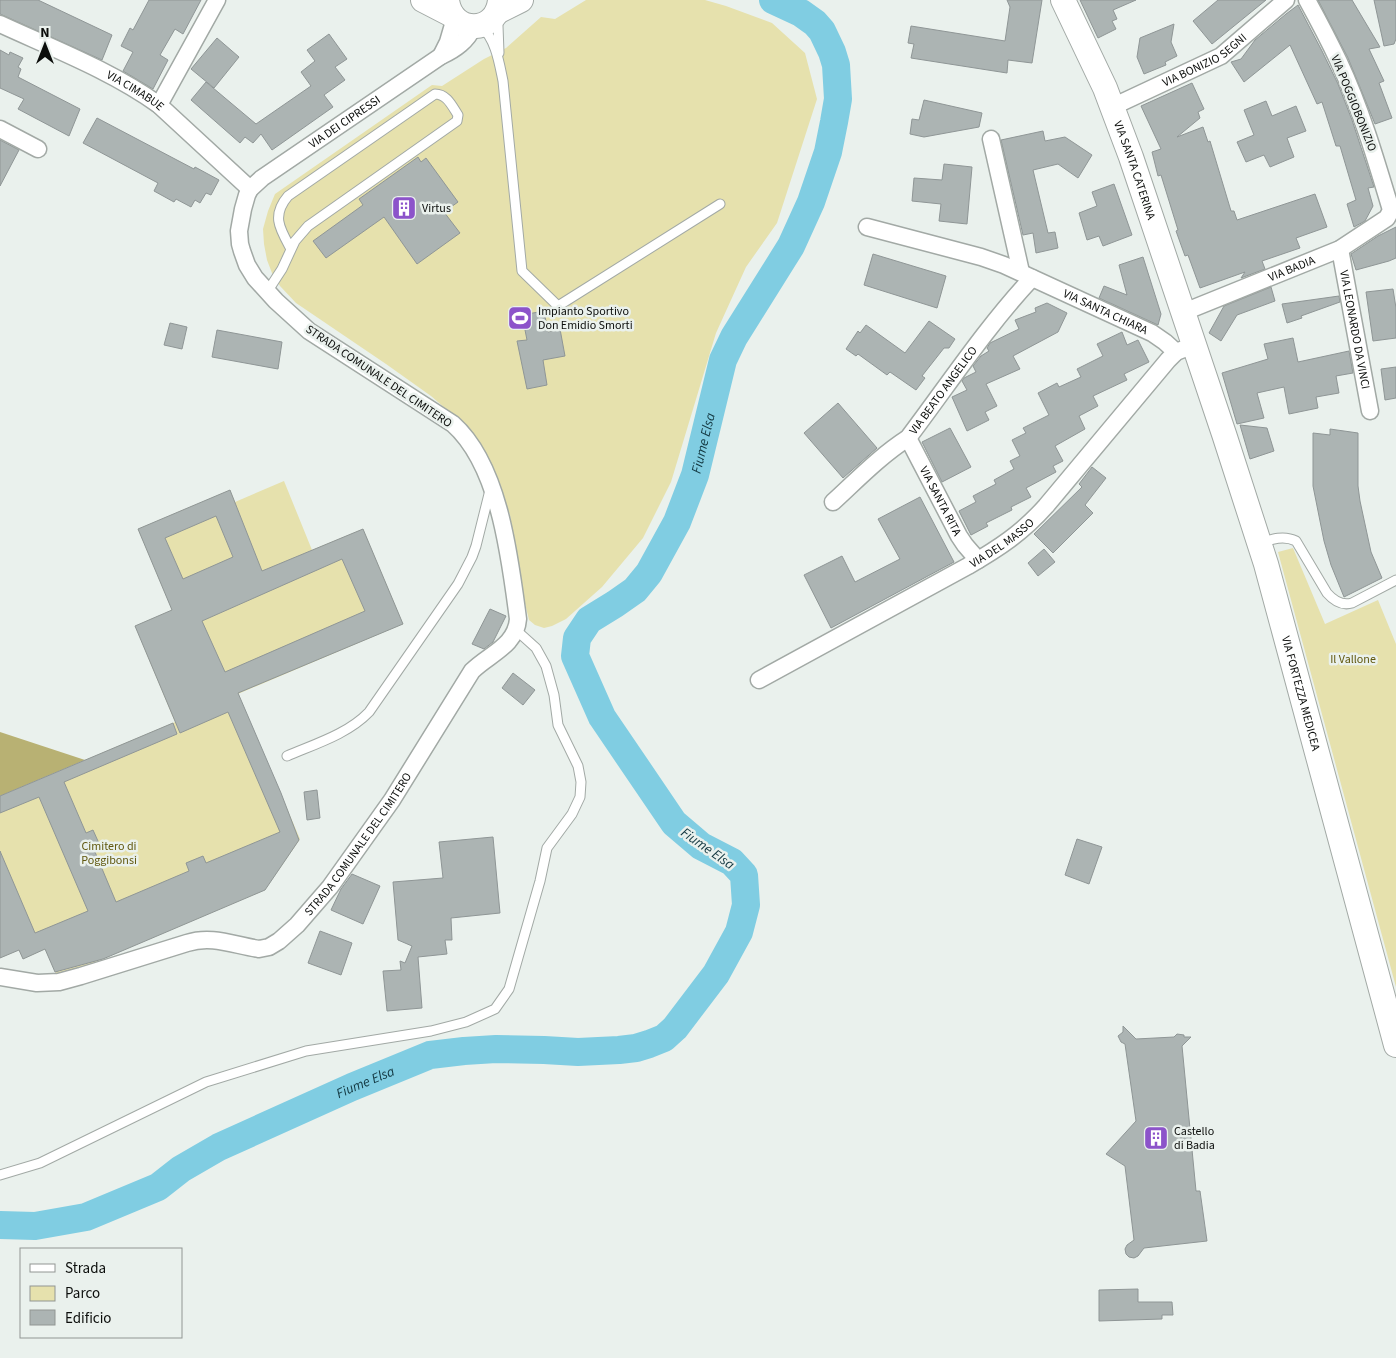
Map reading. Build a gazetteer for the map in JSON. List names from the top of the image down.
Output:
{
  "streets": {
    "main road": ["VIA SANTA CATERINA", "VIA FORTEZZA MEDICEA"],
    "street": [
      "VIA BONIZIO SEGNI",
      "VIA CIMABUE",
      "VIA POGGIOBONIZIO",
      "VIA DEI CIPRESSI",
      "VIA BADIA",
      "VIA SANTA CHIARA",
      "VIA LEONARDO DA VINCI",
      "STRADA COMUNALE DEL CIMITERO",
      "VIA BEATO ANGELICO",
      "VIA SANTA RITA",
      "VIA DEL MASSO"
    ]
  },
  "crossings": [
    ["VIA BONIZIO SEGNI", "VIA SANTA CATERINA"],
    ["VIA CIMABUE", "VIA DEI CIPRESSI"],
    ["VIA CIMABUE", "STRADA COMUNALE DEL CIMITERO"],
    ["VIA POGGIOBONIZIO", "VIA BADIA"],
    ["VIA DEI CIPRESSI", "STRADA COMUNALE DEL CIMITERO"],
    ["VIA SANTA CATERINA", "VIA BADIA"],
    ["VIA SANTA CATERINA", "VIA SANTA CHIARA"],
    ["VIA SANTA CATERINA", "VIA DEL MASSO"],
    ["VIA SANTA CATERINA", "VIA FORTEZZA MEDICEA"],
    ["VIA BADIA", "VIA LEONARDO DA VINCI"],
    ["VIA SANTA CHIARA", "VIA BEATO ANGELICO"],
    ["VIA SANTA CHIARA", "VIA DEL MASSO"],
    ["VIA SANTA CHIARA", "VIA FORTEZZA MEDICEA"],
    ["VIA BEATO ANGELICO", "VIA SANTA RITA"],
    ["VIA SANTA RITA", "VIA DEL MASSO"],
    ["VIA DEL MASSO", "VIA FORTEZZA MEDICEA"]
  ],
  "water": ["Fiume Elsa"],
  "parks": ["Il Vallone", "Cimitero di Poggibonsi"],
  "places": {
    "building": ["Virtus", "Castello di Badia"],
    "sports": ["Impianto Sportivo Don Emidio Smorti"]
  },
  "legend": ["Strada", "Parco", "Edificio"],
  "north": "top"
}
